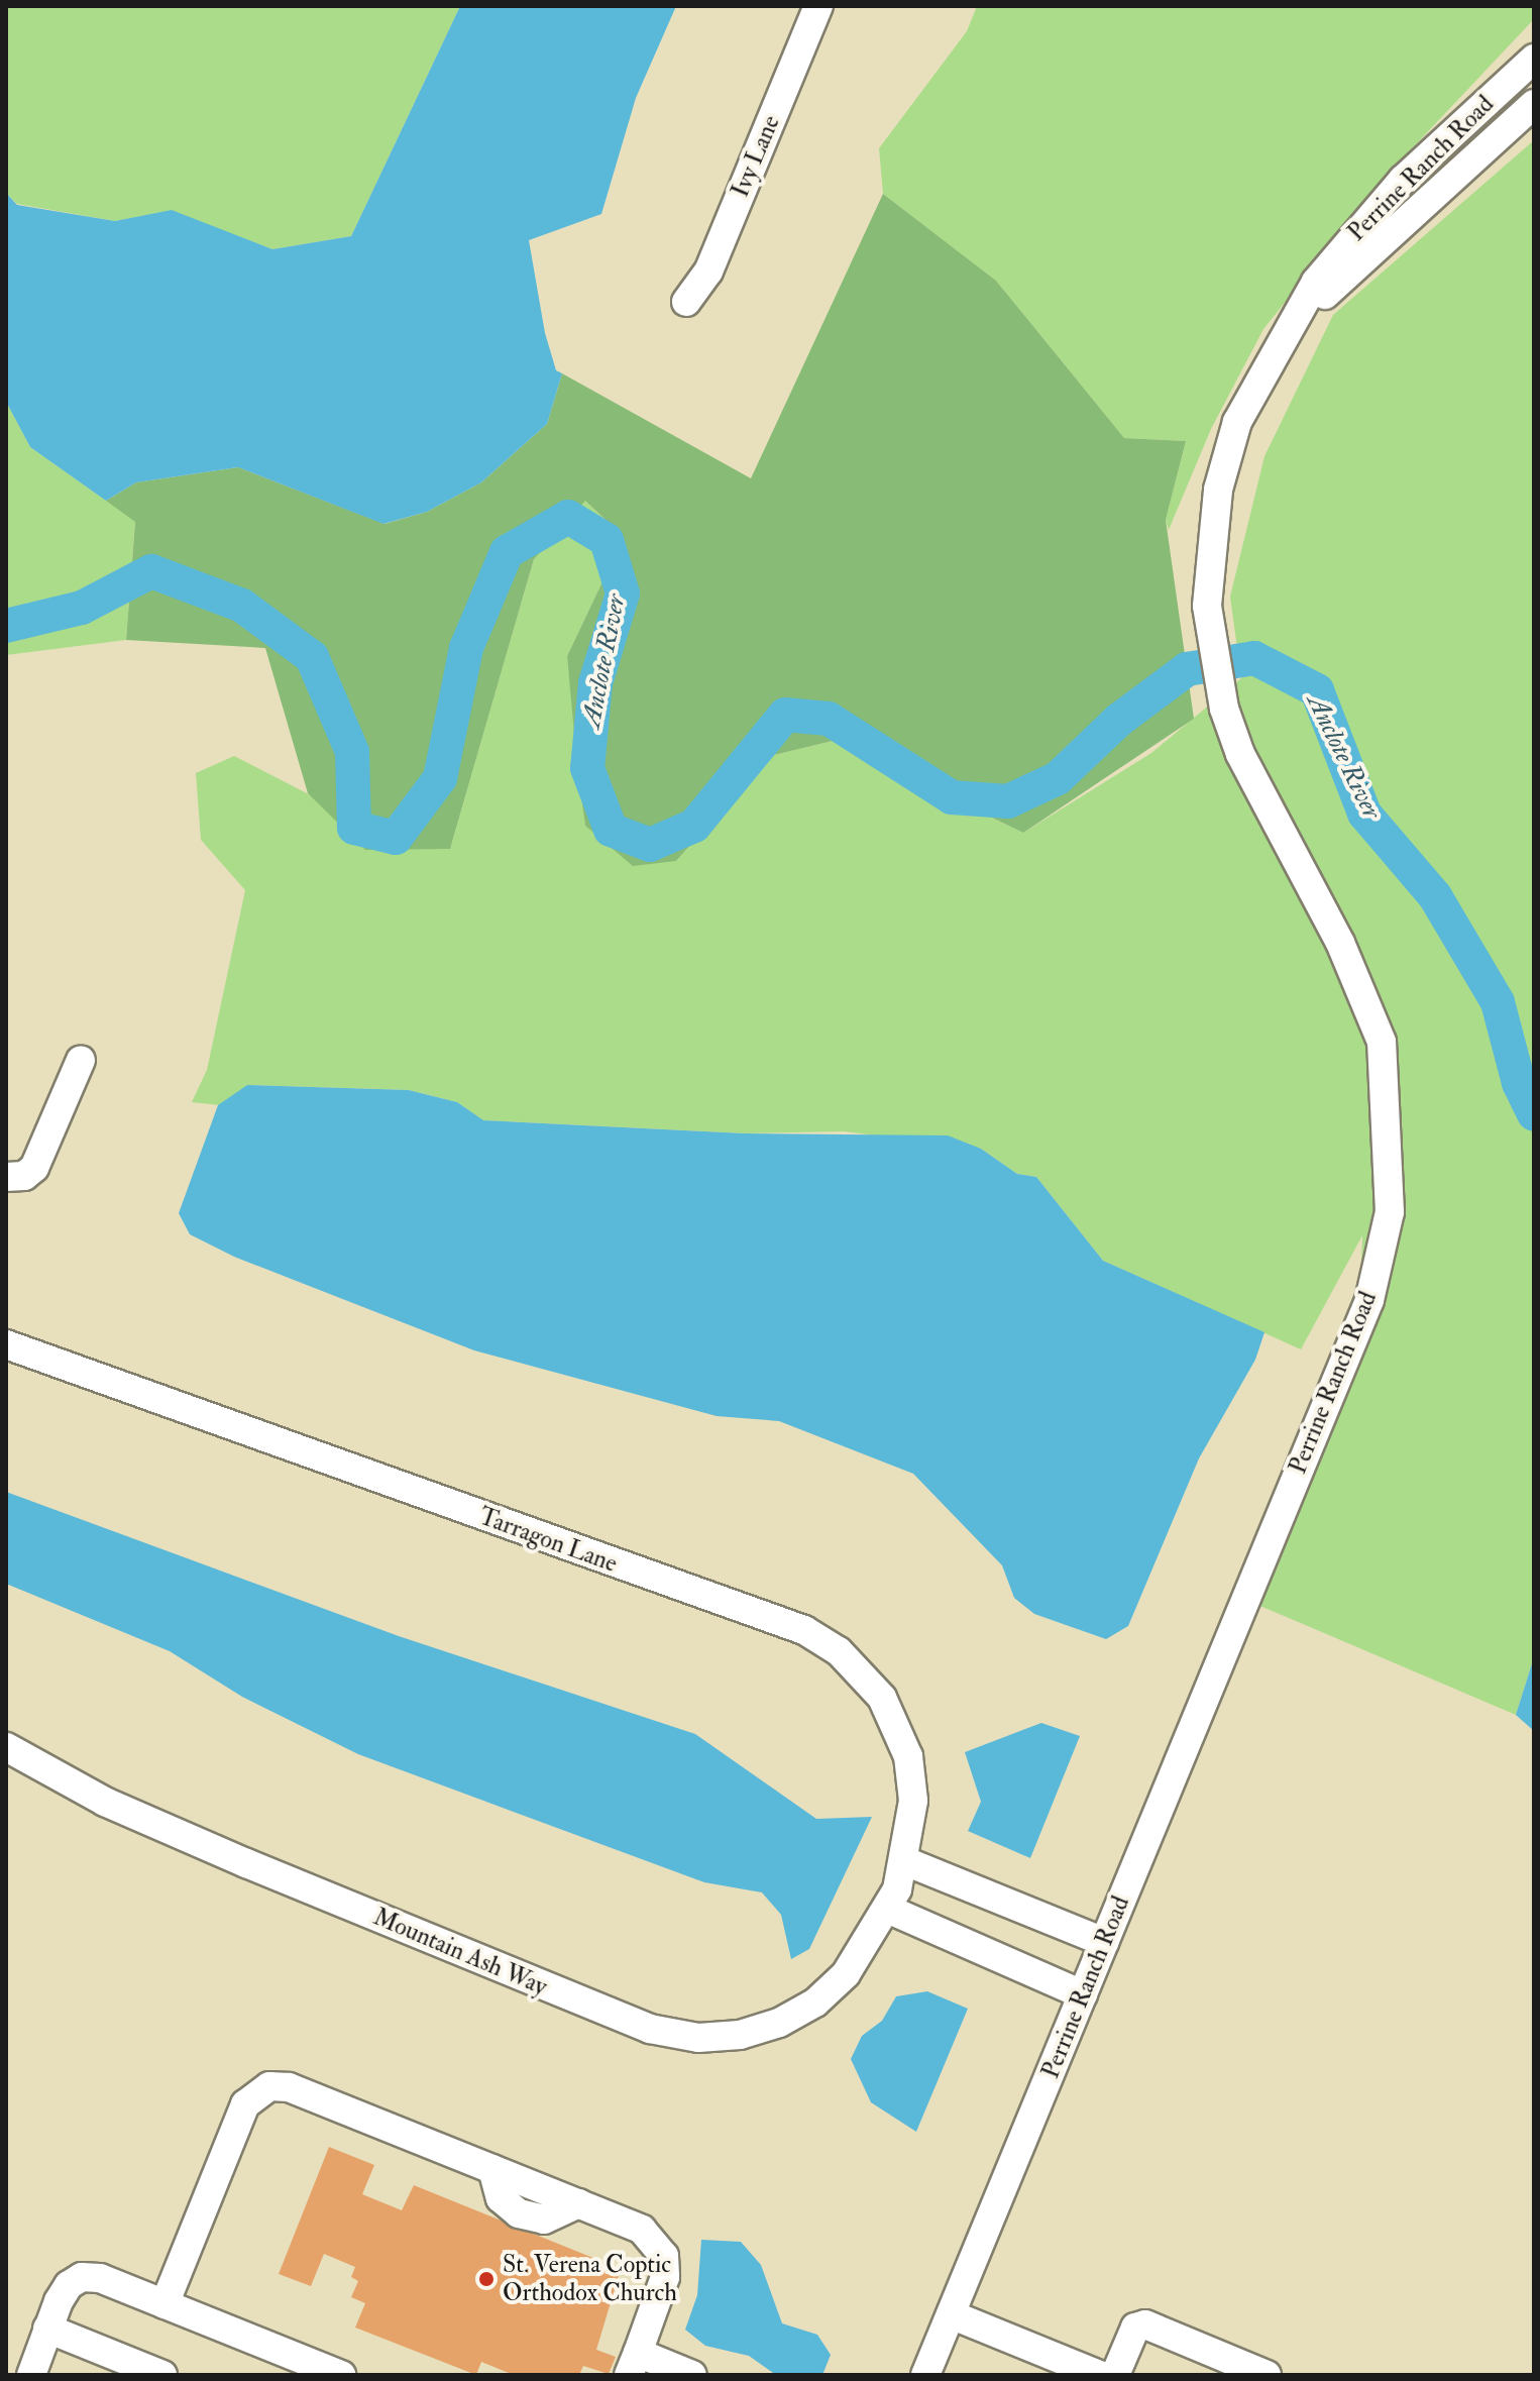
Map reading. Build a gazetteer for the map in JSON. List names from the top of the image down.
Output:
{
  "streets": {
    "street": [
      "Ivy Lane",
      "Perrine Ranch Road",
      "Tarragon Lane",
      "Mountain Ash Way"
    ]
  },
  "crossings": [
    ["Tarragon Lane", "Mountain Ash Way"]
  ],
  "water": ["Anclote River"],
  "places": ["St. Verena Coptic Orthodox Church"]
}
